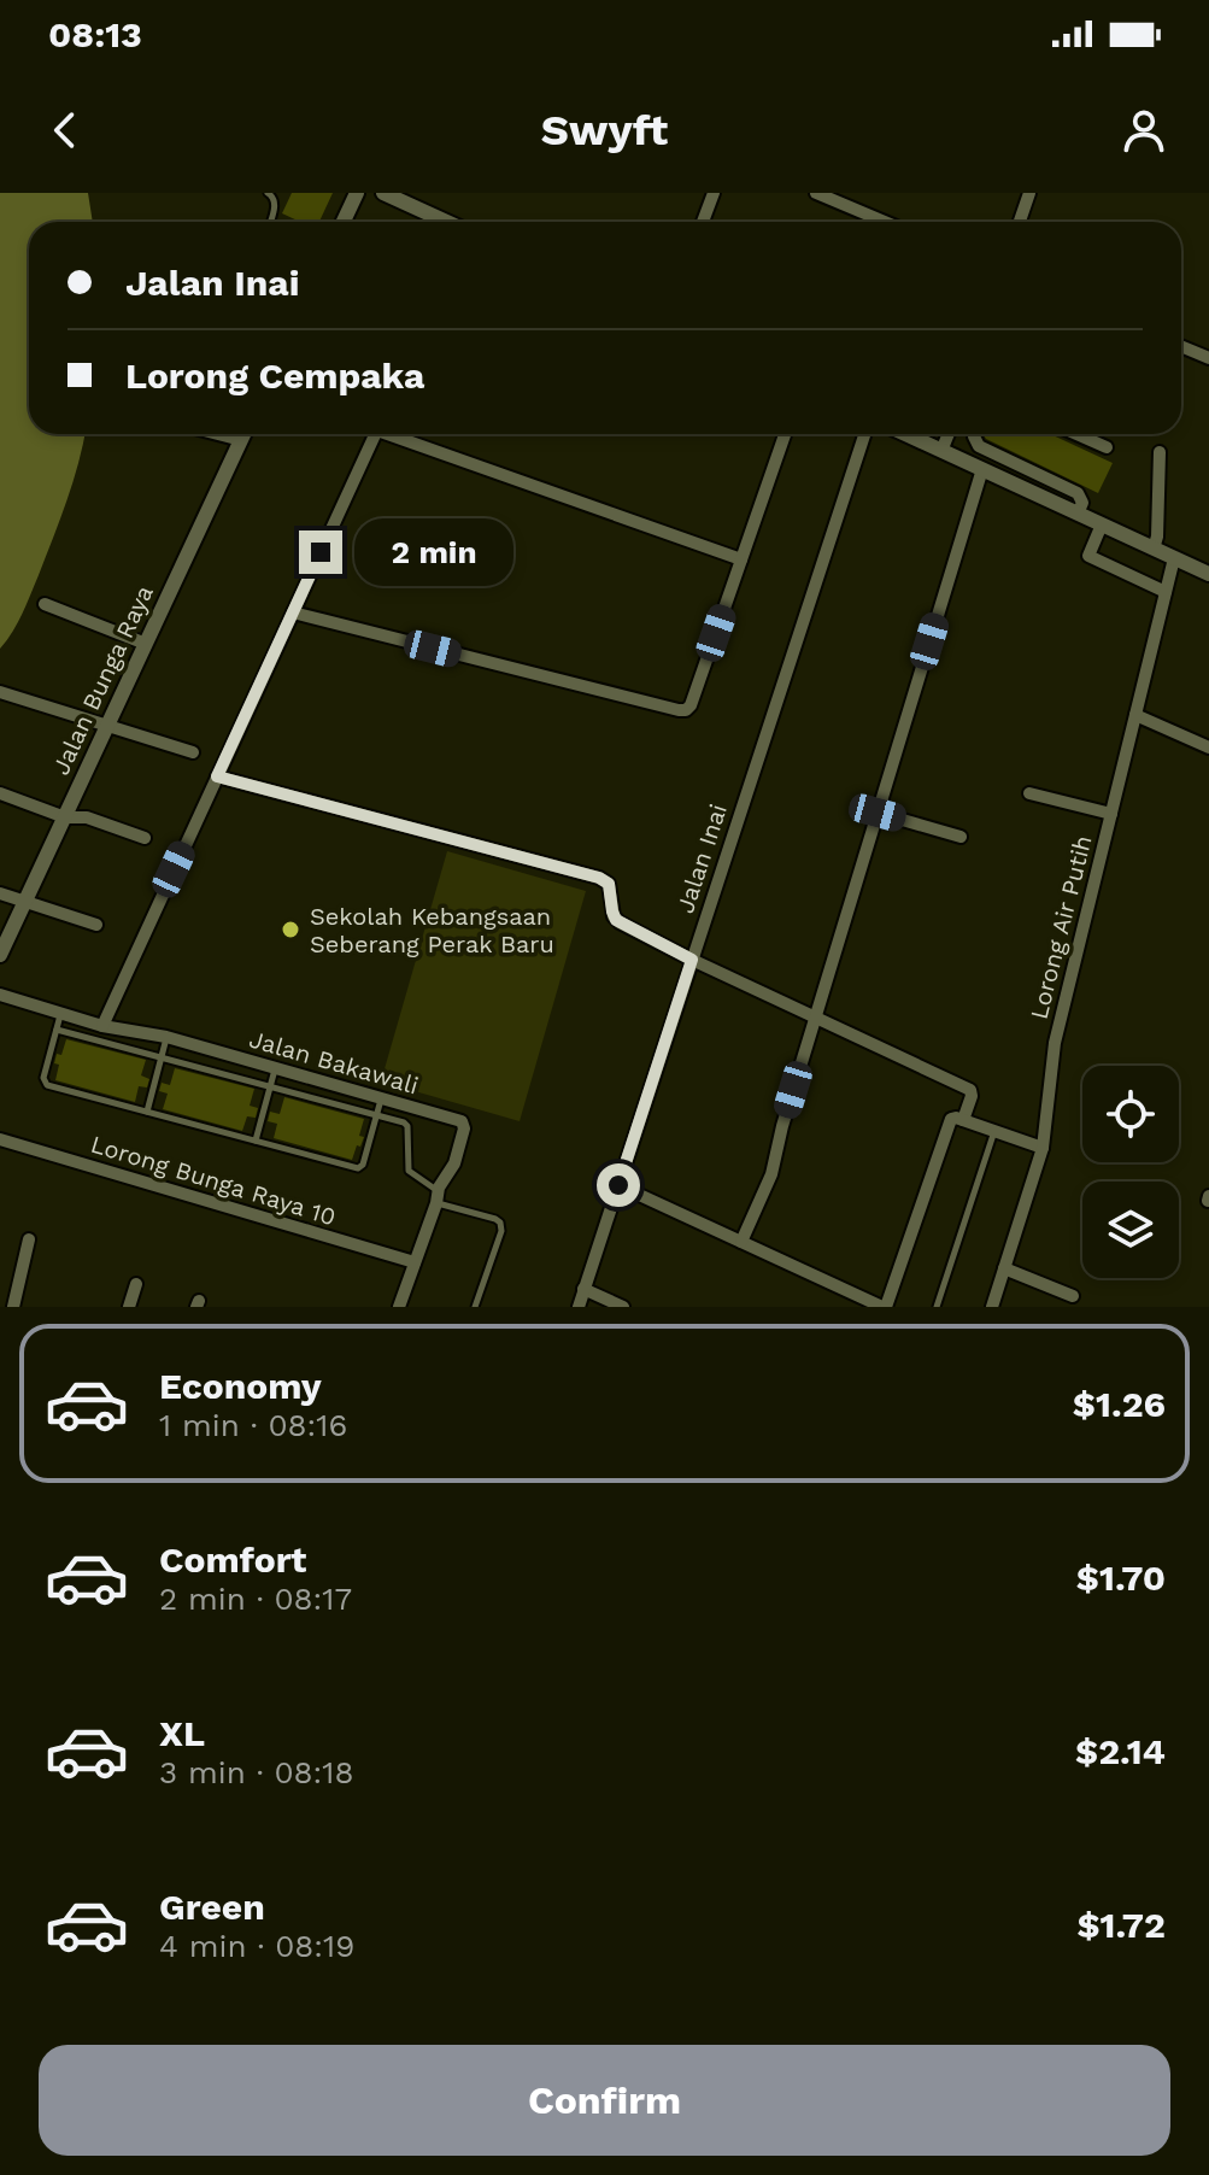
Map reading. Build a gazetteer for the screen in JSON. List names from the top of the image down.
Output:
{
  "streets": {
    "street": [
      "Jalan Bunga Raya",
      "Jalan Inai",
      "Lorong Air Putih",
      "Jalan Bakawali",
      "Lorong Bunga Raya 10"
    ]
  },
  "crossings": [
    ["Jalan Bakawali", "Lorong Bunga Raya 10"]
  ],
  "places": ["Sekolah Kebangsaan Seberang Perak Baru"],
  "page": {
    "status": "08:13",
    "header": "Swyft",
    "banner": ["Jalan Inai", "Lorong Cempaka"],
    "bubble": "2 min",
    "list": [
      {
        "name": "Economy",
        "note": "1 min · 08:16",
        "value": "$1.26"
      },
      {
        "name": "Comfort",
        "note": "2 min · 08:17",
        "value": "$1.70"
      },
      {
        "name": "XL",
        "note": "3 min · 08:18",
        "value": "$2.14"
      },
      {
        "name": "Green",
        "note": "4 min · 08:19",
        "value": "$1.72"
      }
    ],
    "buttons": "Confirm"
  }
}
